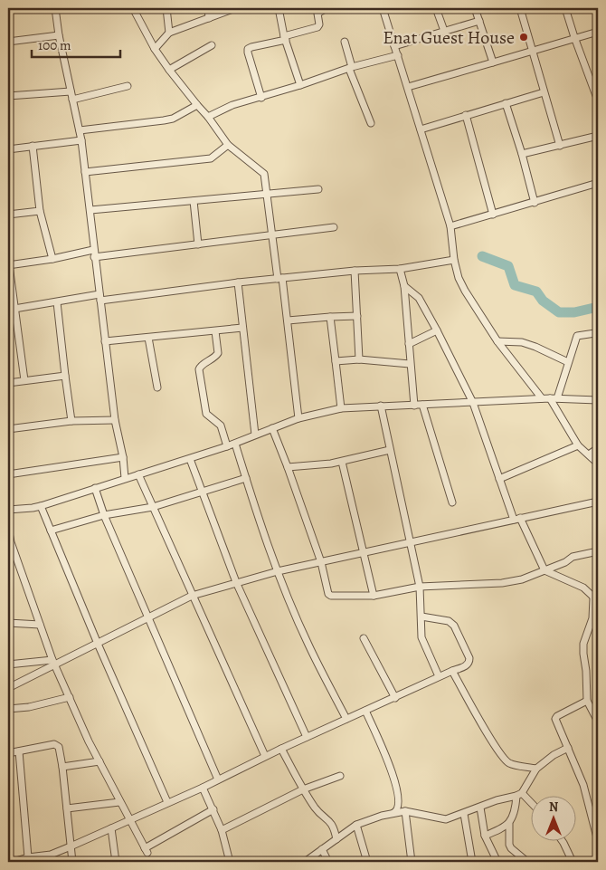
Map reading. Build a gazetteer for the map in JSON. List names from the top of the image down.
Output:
{
  "places": ["Enat Guest House"],
  "scale_bar": "100 m",
  "north": "top"
}
